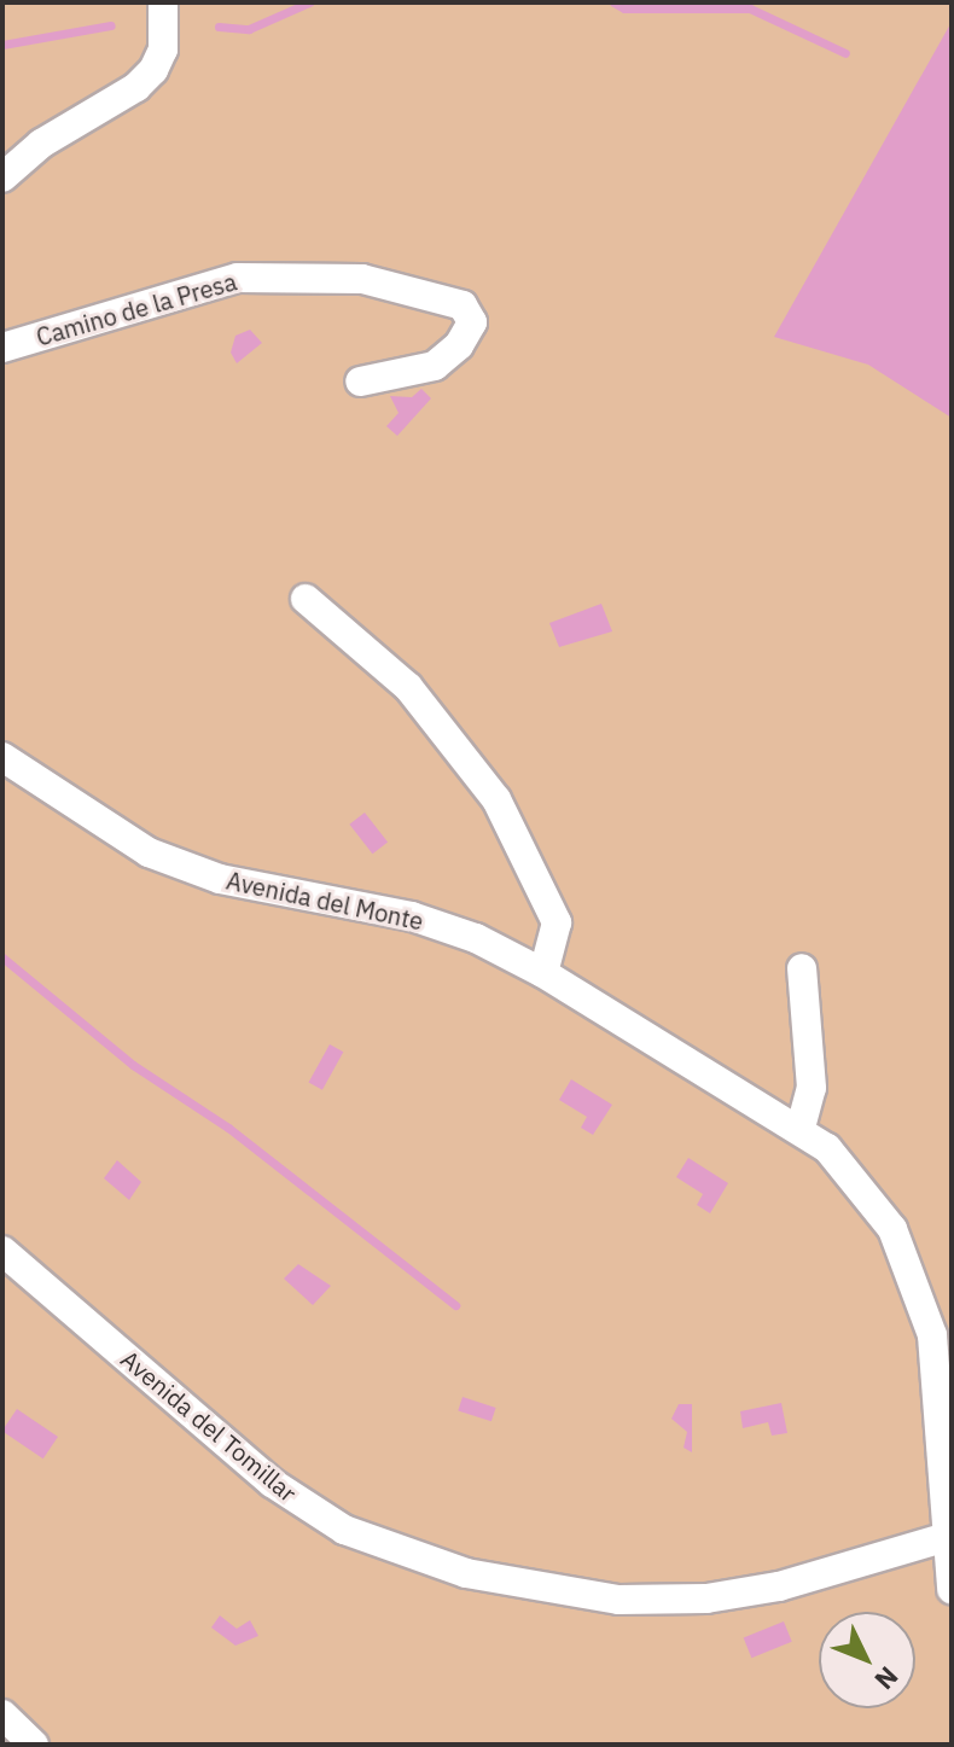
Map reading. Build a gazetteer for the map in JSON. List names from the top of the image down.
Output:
{
  "streets": {
    "street": ["Camino de la Presa", "Avenida del Monte", "Avenida del Tomillar"]
  },
  "crossings": [
    ["Avenida del Monte", "Avenida del Tomillar"]
  ],
  "north": "bottom right"
}
